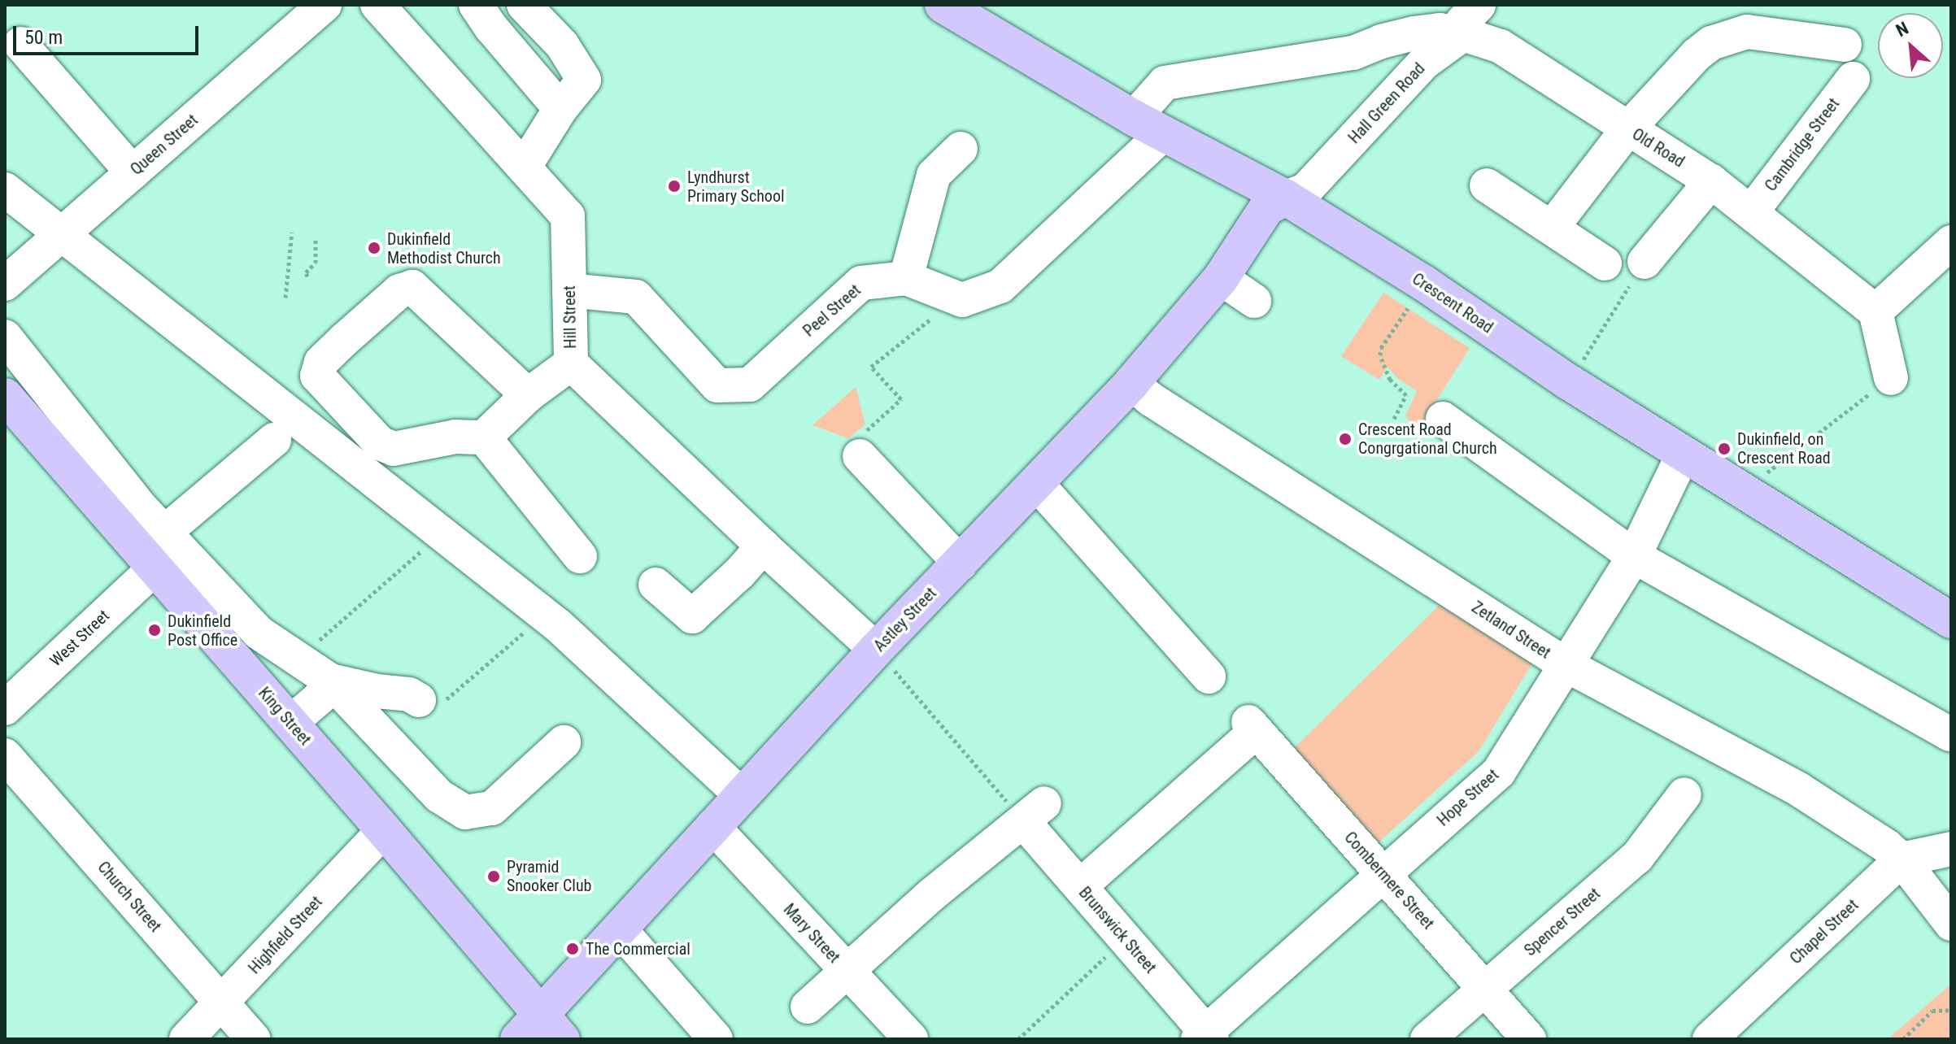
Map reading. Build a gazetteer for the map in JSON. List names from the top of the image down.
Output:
{
  "streets": {
    "main road": ["Crescent Road", "Astley Street", "King Street"],
    "street": [
      "Hall Green Road",
      "Queen Street",
      "Cambridge Street",
      "Old Road",
      "Peel Street",
      "Hill Street",
      "Zetland Street",
      "West Street",
      "Hope Street",
      "Combermere Street",
      "Church Street",
      "Spencer Street",
      "Brunswick Street",
      "Chapel Street",
      "Mary Street",
      "Highfield Street"
    ]
  },
  "crossings": [
    ["Hall Green Road", "Old Road"],
    ["Hall Green Road", "Crescent Road"],
    ["Hall Green Road", "Astley Street"],
    ["Cambridge Street", "Old Road"],
    ["Old Road", "Crescent Road"],
    ["Old Road", "Peel Street"],
    ["Crescent Road", "Peel Street"],
    ["Crescent Road", "Astley Street"],
    ["Crescent Road", "Hope Street"],
    ["Peel Street", "Hill Street"],
    ["Hill Street", "Astley Street"],
    ["Astley Street", "Zetland Street"],
    ["Astley Street", "King Street"],
    ["Astley Street", "Mary Street"],
    ["Zetland Street", "Hope Street"],
    ["Zetland Street", "Chapel Street"],
    ["West Street", "King Street"],
    ["King Street", "Highfield Street"],
    ["Hope Street", "Combermere Street"],
    ["Hope Street", "Brunswick Street"],
    ["Combermere Street", "Spencer Street"],
    ["Combermere Street", "Brunswick Street"],
    ["Church Street", "Highfield Street"]
  ],
  "places": [
    "Lyndhurst Primary School",
    "Dukinfield Methodist Church",
    "Crescent Road Congrgational Church",
    "Dukinfield, on Crescent Road",
    "Dukinfield Post Office",
    "Pyramid Snooker Club",
    "The Commercial"
  ],
  "scale_bar": "50 m",
  "north": "top left"
}
